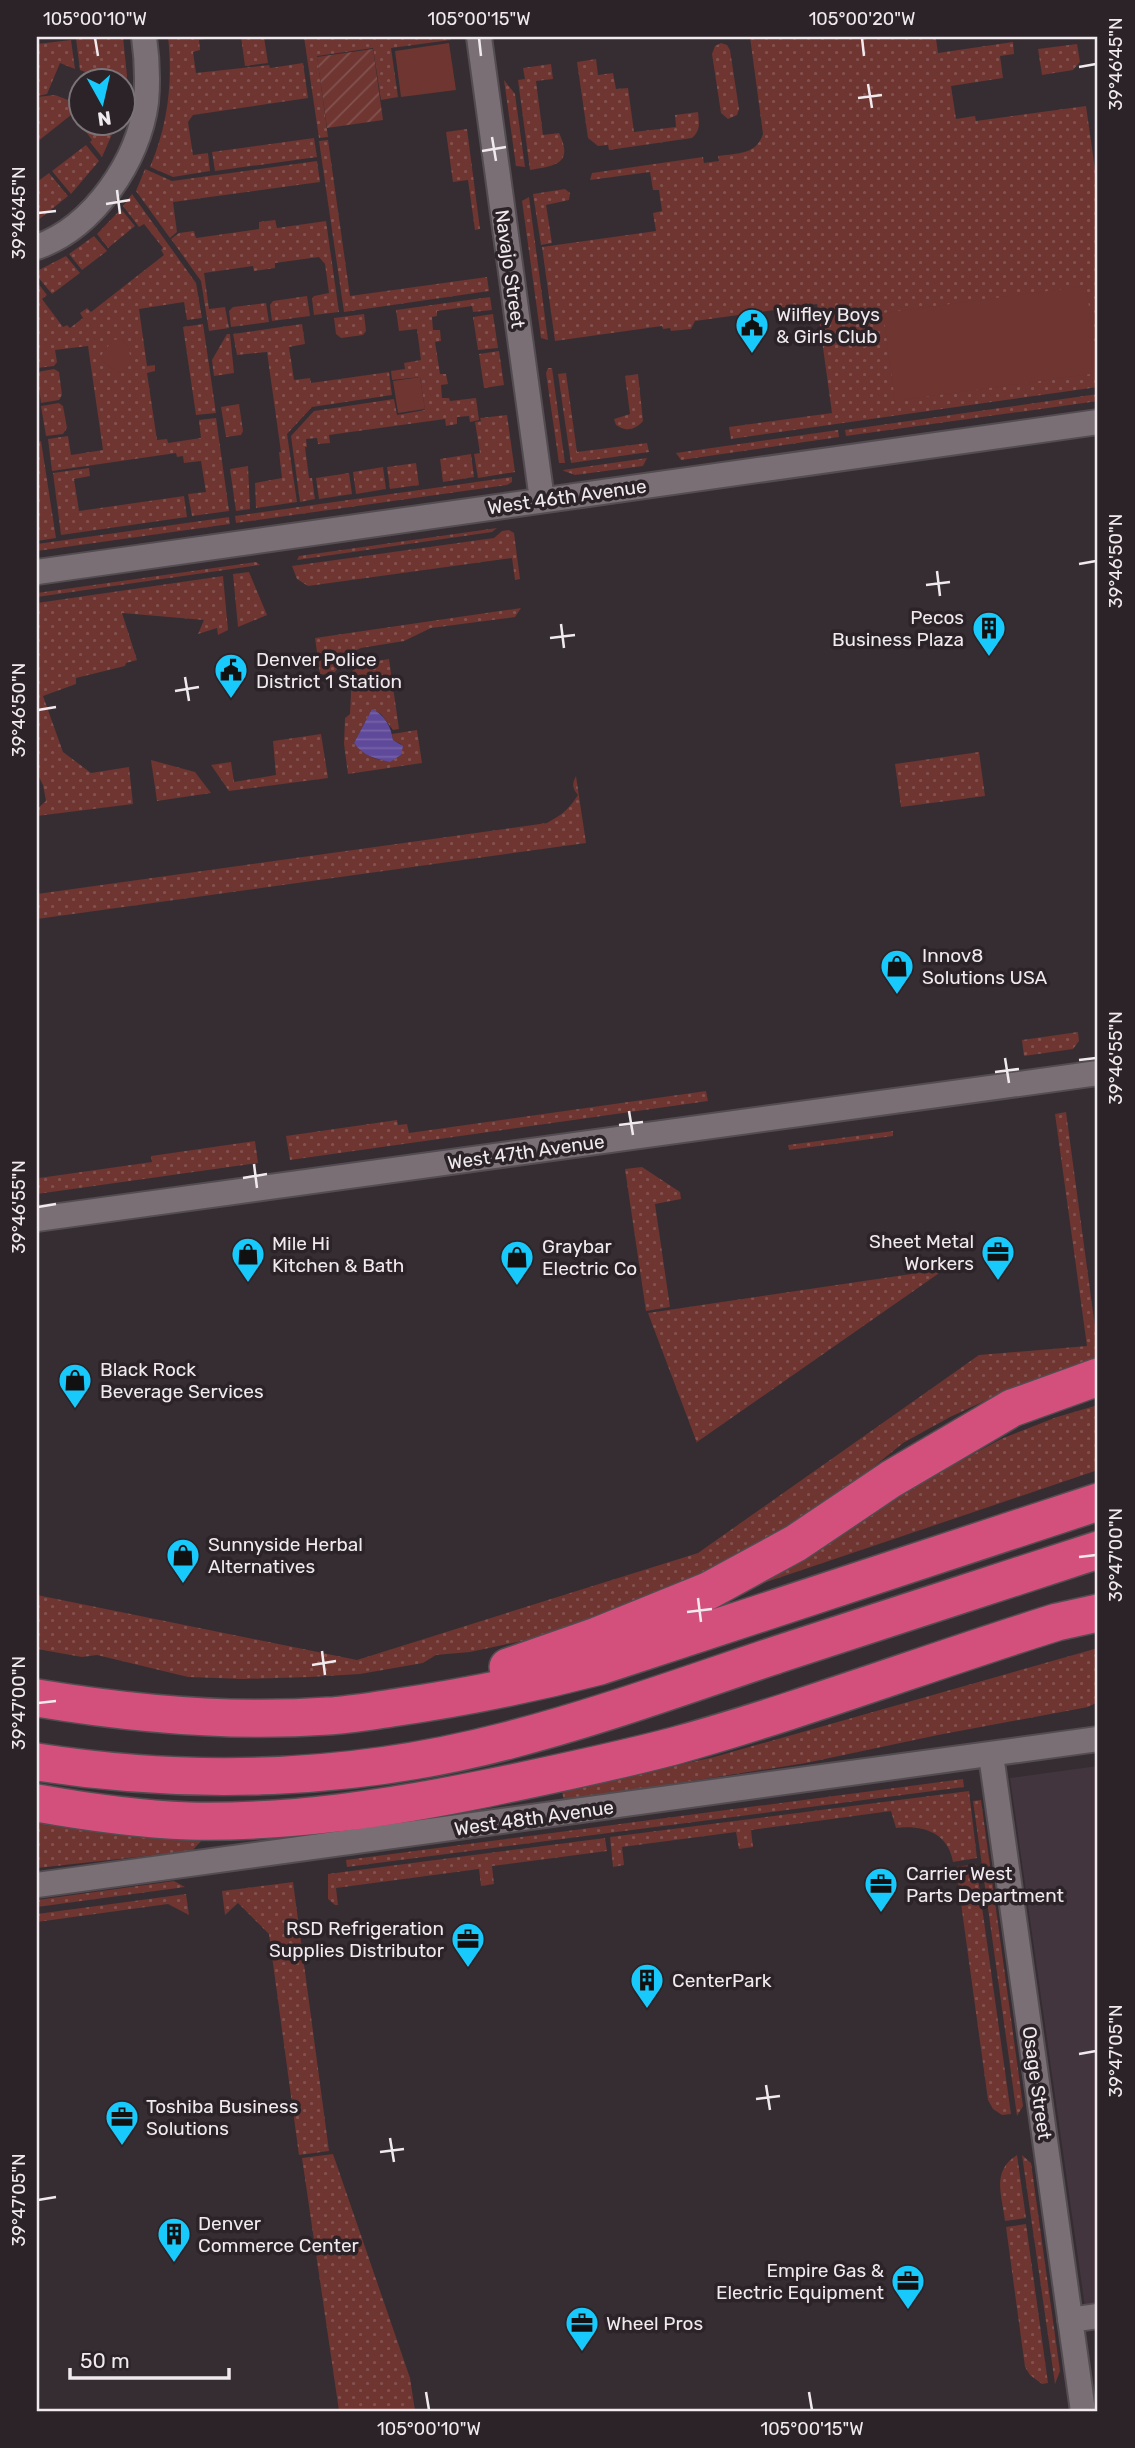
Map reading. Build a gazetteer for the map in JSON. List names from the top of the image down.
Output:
{
  "streets": {
    "street": [
      "Navajo Street",
      "West 46th Avenue",
      "West 47th Avenue",
      "West 48th Avenue",
      "Osage Street"
    ]
  },
  "crossings": [
    ["Navajo Street", "West 46th Avenue"],
    ["West 48th Avenue", "Osage Street"]
  ],
  "places": {
    "public building": ["Wilfley Boys & Girls Club", "Denver Police District 1 Station"],
    "building": ["Pecos Business Plaza", "CenterPark", "Denver Commerce Center"],
    "shop": [
      "Innov8 Solutions USA",
      "Mile Hi Kitchen & Bath",
      "Graybar Electric Co",
      "Black Rock Beverage Services",
      "Sunnyside Herbal Alternatives"
    ],
    "office": [
      "Sheet Metal Workers",
      "Carrier West Parts Department",
      "RSD Refrigeration Supplies Distributor",
      "Toshiba Business Solutions",
      "Empire Gas & Electric Equipment",
      "Wheel Pros"
    ]
  },
  "scale_bar": "50 m",
  "north": "bottom",
  "coordinates": [
    "105°00'10\"W",
    "105°00'15\"W",
    "105°00'20\"W",
    "39°46'45\"N",
    "39°46'50\"N",
    "39°46'55\"N",
    "39°47'00\"N",
    "39°47'05\"N"
  ]
}
